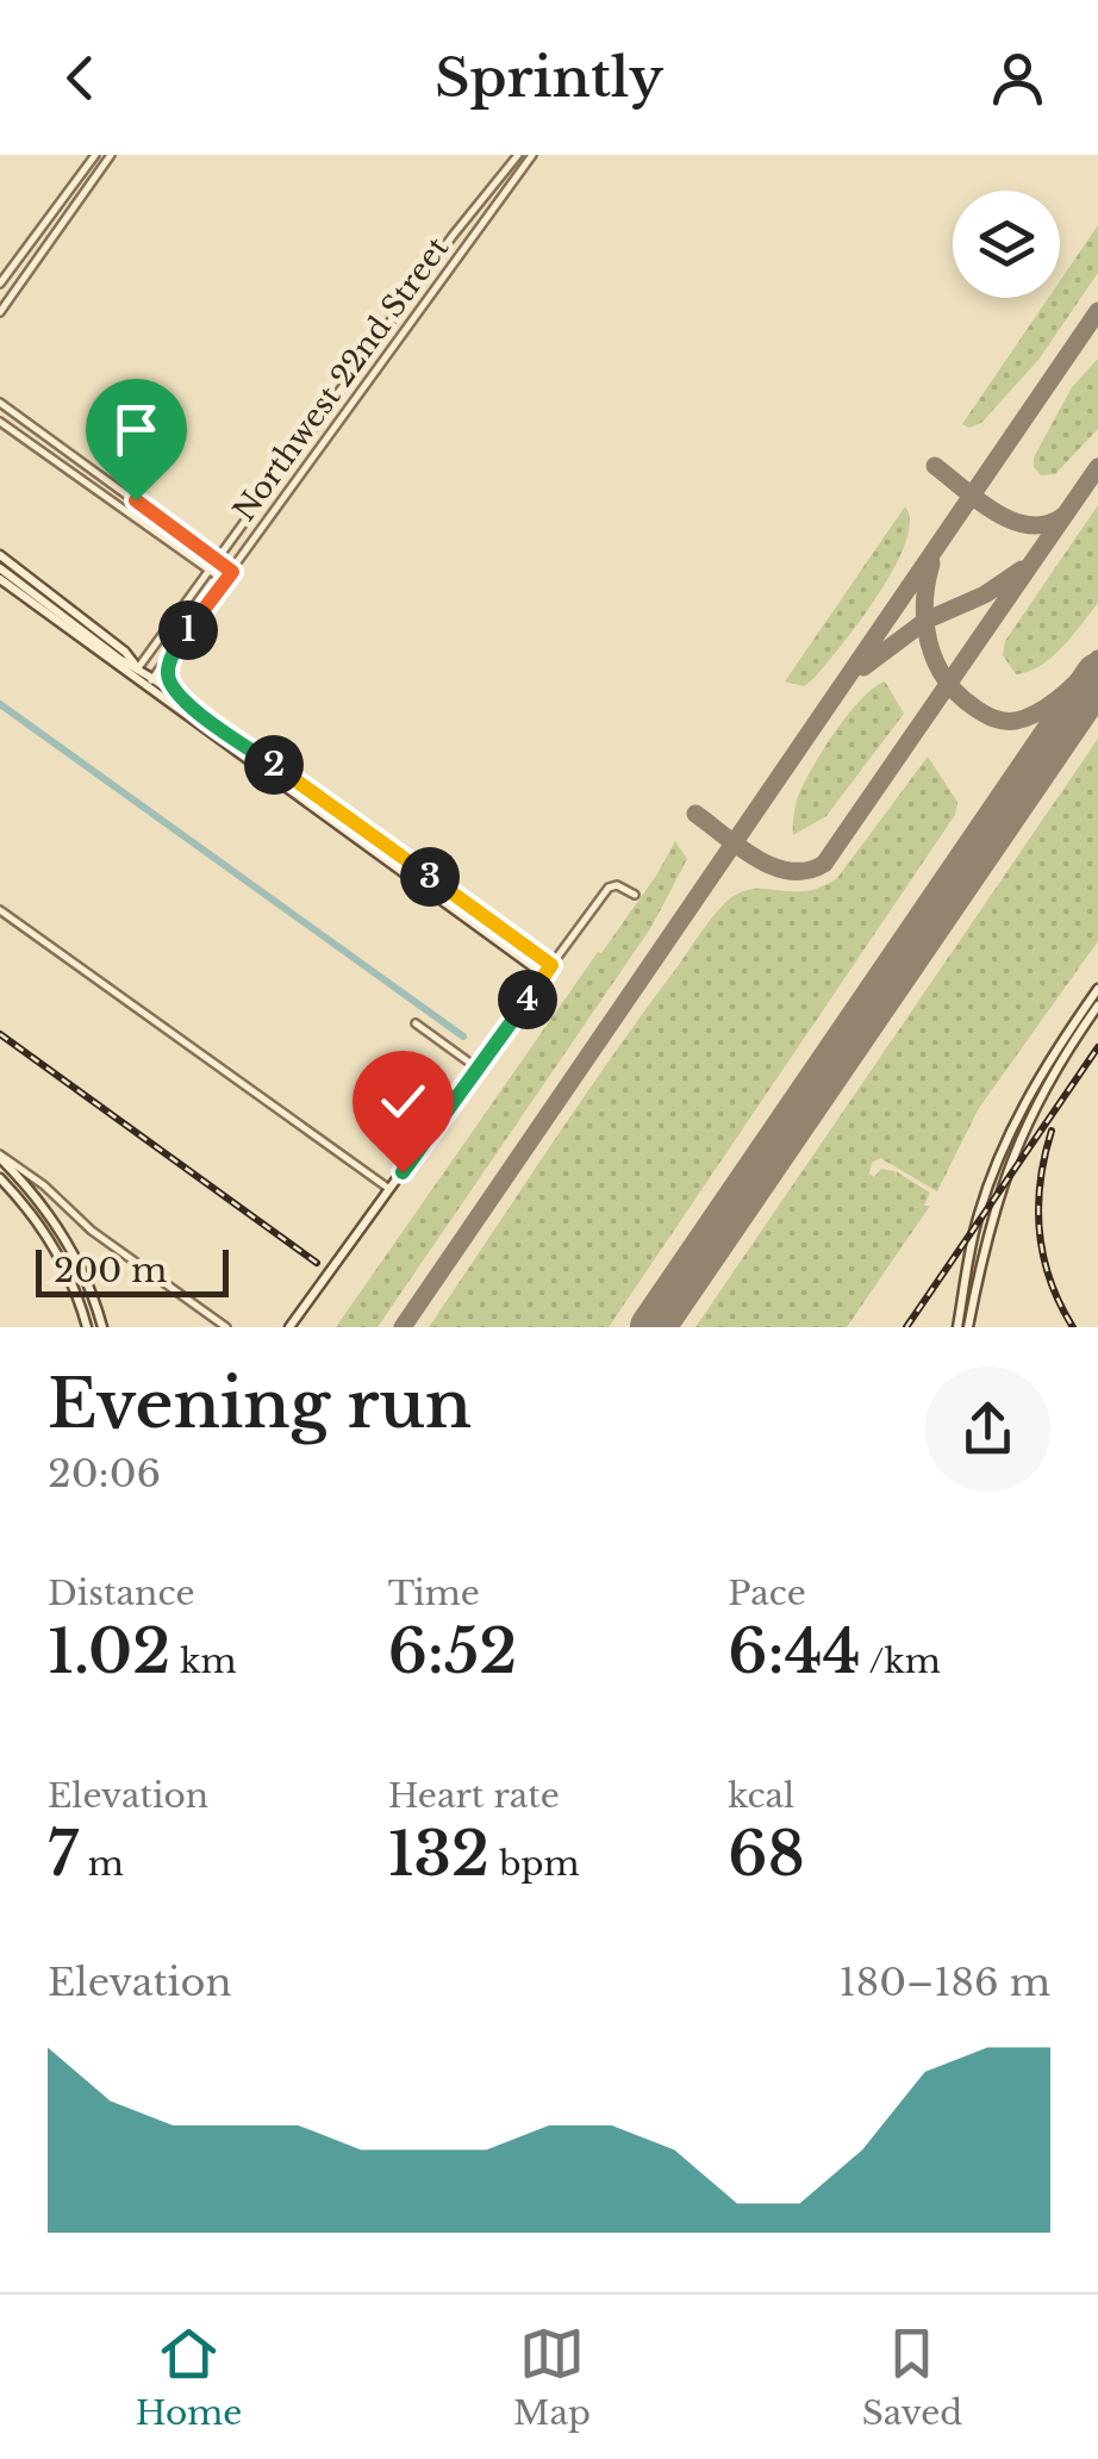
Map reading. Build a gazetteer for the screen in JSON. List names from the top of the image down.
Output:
{
  "streets": {
    "street": ["Northwest 22nd Street"]
  },
  "scale_bar": "200 m",
  "page": {
    "header": "Sprintly",
    "pins": [
      "1",
      "2",
      "3",
      "4"
    ],
    "scale": "200 m",
    "heading": ["Evening run", "20:06"],
    "stats": [
      ["Distance", "1.02 km"],
      ["Time", "6:52"],
      ["Pace", "6:44 /km"],
      ["Elevation", "7 m"],
      ["Heart rate", "132 bpm"],
      ["kcal", "68"]
    ],
    "chart": ["Elevation", "180–186 m"],
    "tabs": ["Home", "Map", "Saved"]
  }
}
